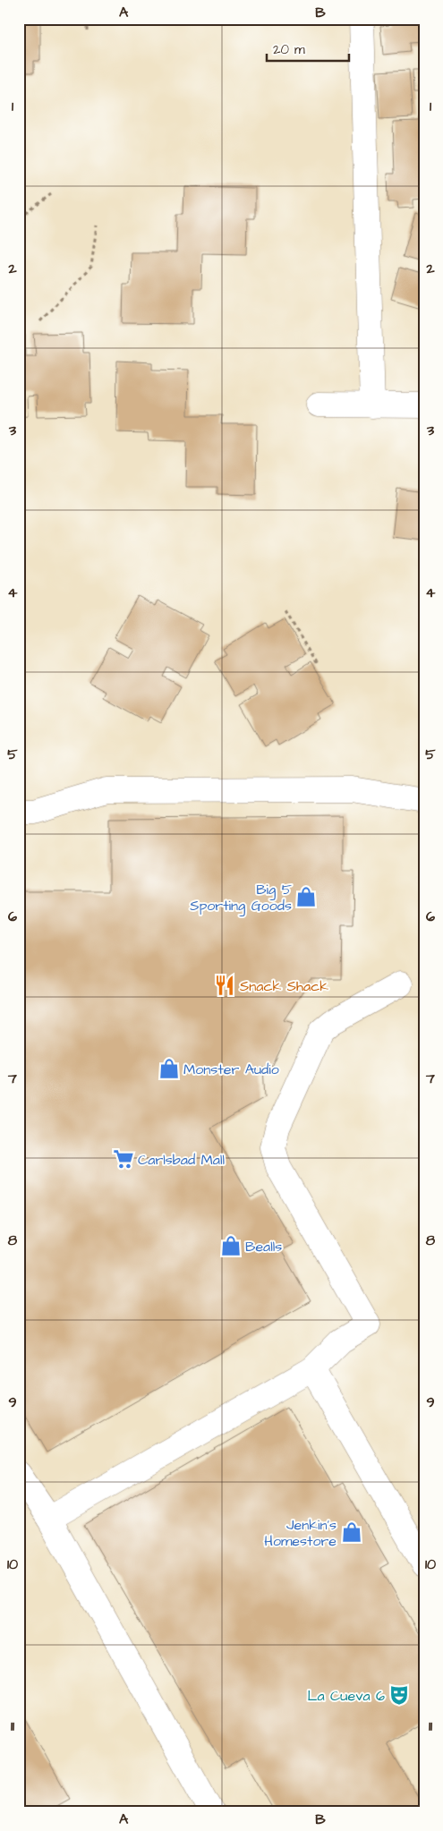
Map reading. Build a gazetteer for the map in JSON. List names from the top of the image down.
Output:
{
  "places": {
    "shop": [
      "Big 5 Sporting Goods",
      "Monster Audio",
      "Bealls",
      "Jenkin's Homestore"
    ],
    "restaurant": ["Snack Shack"],
    "supermarket": ["Carlsbad Mall"],
    "theatre": ["La Cueva 6"]
  },
  "scale_bar": "20 m",
  "grid": {
    "columns": ["A", "B"],
    "rows": [
      "1",
      "2",
      "3",
      "4",
      "5",
      "6",
      "7",
      "8",
      "9",
      "10",
      "11"
    ]
  }
}
